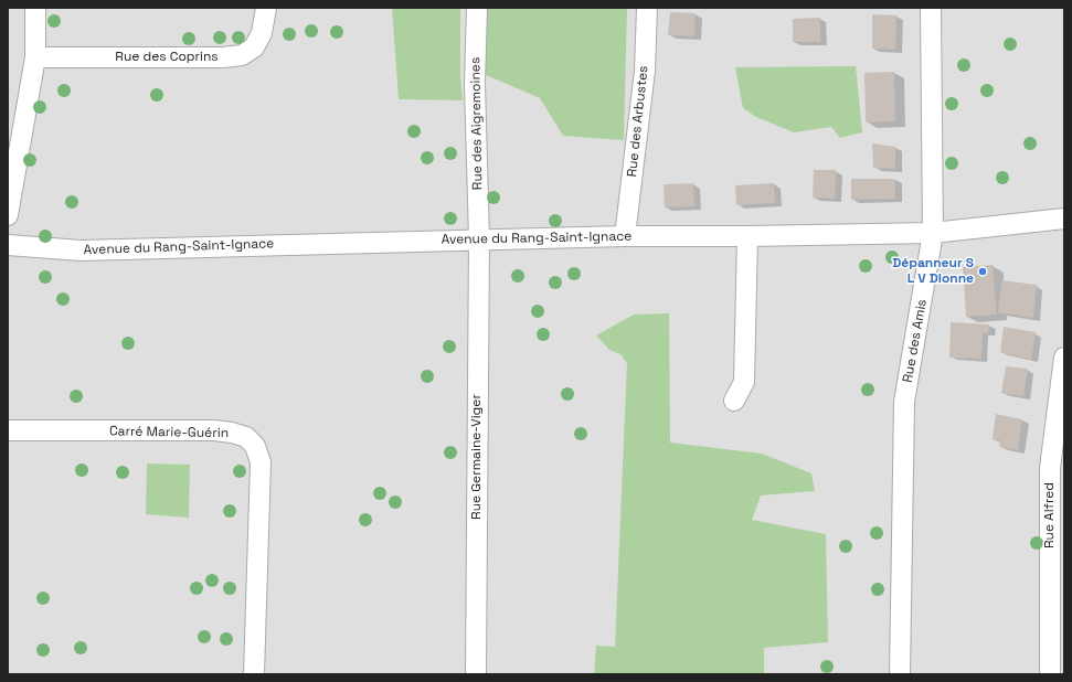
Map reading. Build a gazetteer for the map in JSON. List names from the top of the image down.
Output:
{
  "streets": {
    "street": [
      "Rue des Coprins",
      "Rue des Arbustes",
      "Rue des Aigremoines",
      "Avenue du Rang-Saint-Ignace",
      "Rue des Amis",
      "Carré Marie-Guérin",
      "Rue Germaine-Viger",
      "Rue Alfred"
    ]
  },
  "crossings": [
    ["Rue des Arbustes", "Avenue du Rang-Saint-Ignace"],
    ["Rue des Aigremoines", "Avenue du Rang-Saint-Ignace"],
    ["Rue des Aigremoines", "Rue Germaine-Viger"],
    ["Avenue du Rang-Saint-Ignace", "Rue des Amis"],
    ["Avenue du Rang-Saint-Ignace", "Rue Germaine-Viger"]
  ],
  "places": ["Dépanneur S L V Dionne"]
}
